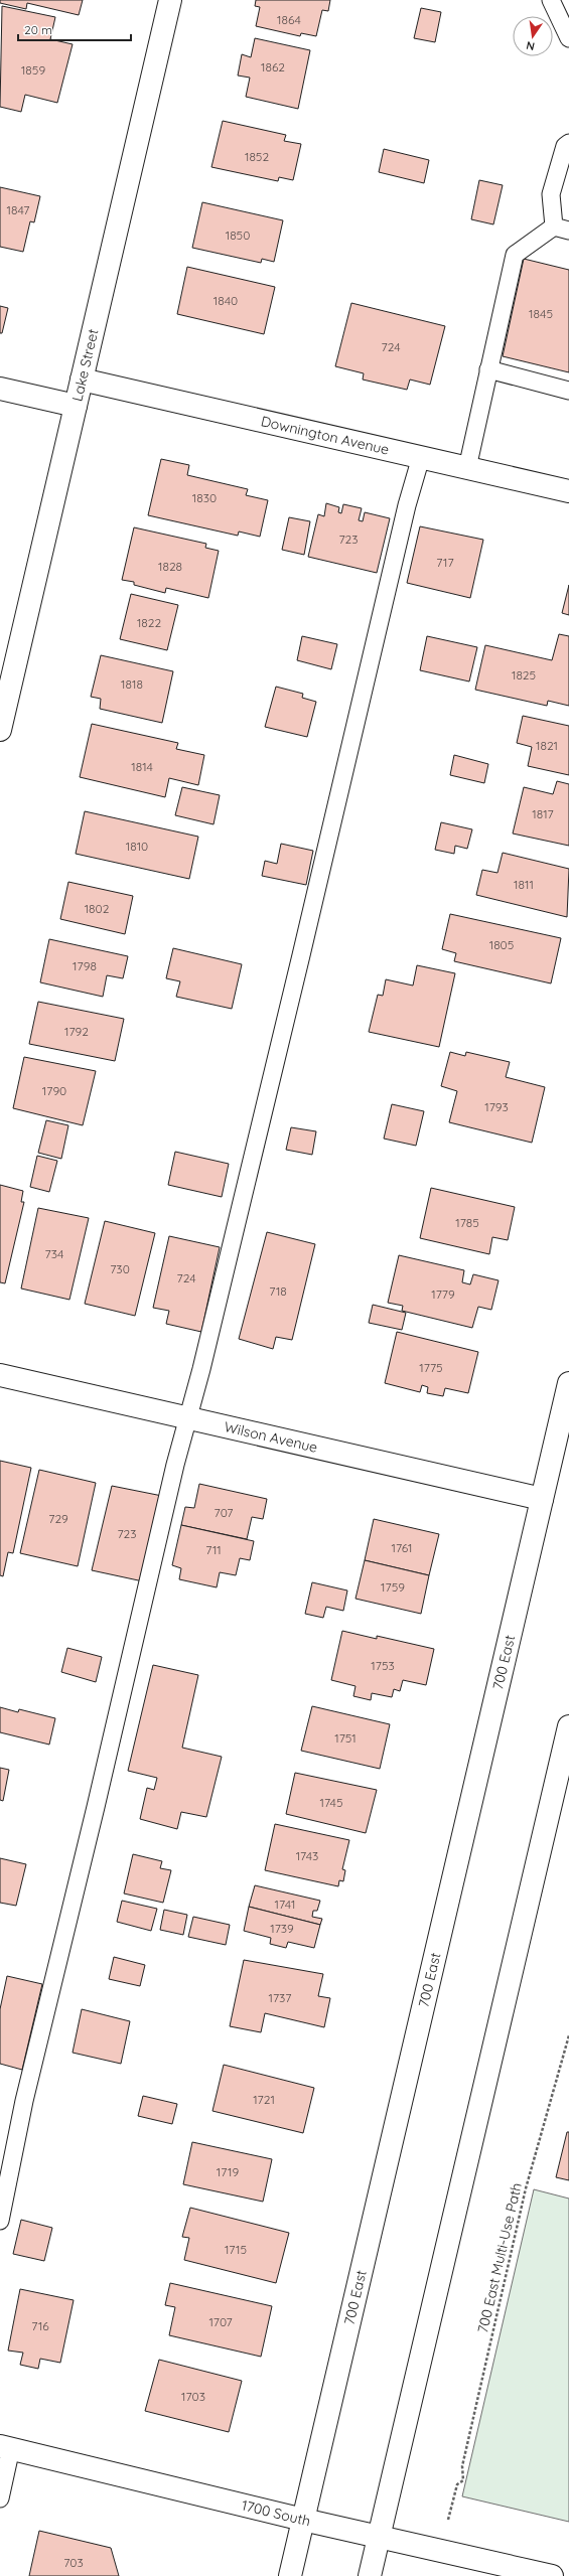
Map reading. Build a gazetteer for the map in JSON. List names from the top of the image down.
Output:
{
  "streets": {
    "street": [
      "Lake Street",
      "Downington Avenue",
      "Wilson Avenue",
      "700 East",
      "1700 South"
    ],
    "path": ["700 East Multi-Use Path"]
  },
  "crossings": [
    ["Lake Street", "Downington Avenue"],
    ["Wilson Avenue", "700 East"],
    ["700 East", "1700 South"]
  ],
  "house_numbers": [
    "1864",
    "1862",
    "1859",
    "1852",
    "1847",
    "1850",
    "1840",
    "1845",
    "724",
    "1830",
    "723",
    "717",
    "1828",
    "1822",
    "1825",
    "1818",
    "1821",
    "1814",
    "1817",
    "1810",
    "1811",
    "1802",
    "1805",
    "1798",
    "1792",
    "1790",
    "1793",
    "1785",
    "734",
    "730",
    "724",
    "718",
    "1779",
    "1775",
    "707",
    "729",
    "723",
    "1761",
    "711",
    "1759",
    "1753",
    "1751",
    "1745",
    "1743",
    "1741",
    "1739",
    "1737",
    "1721",
    "1719",
    "1715",
    "1707",
    "716",
    "1703",
    "703"
  ],
  "scale_bar": "20 m",
  "north": "bottom"
}
